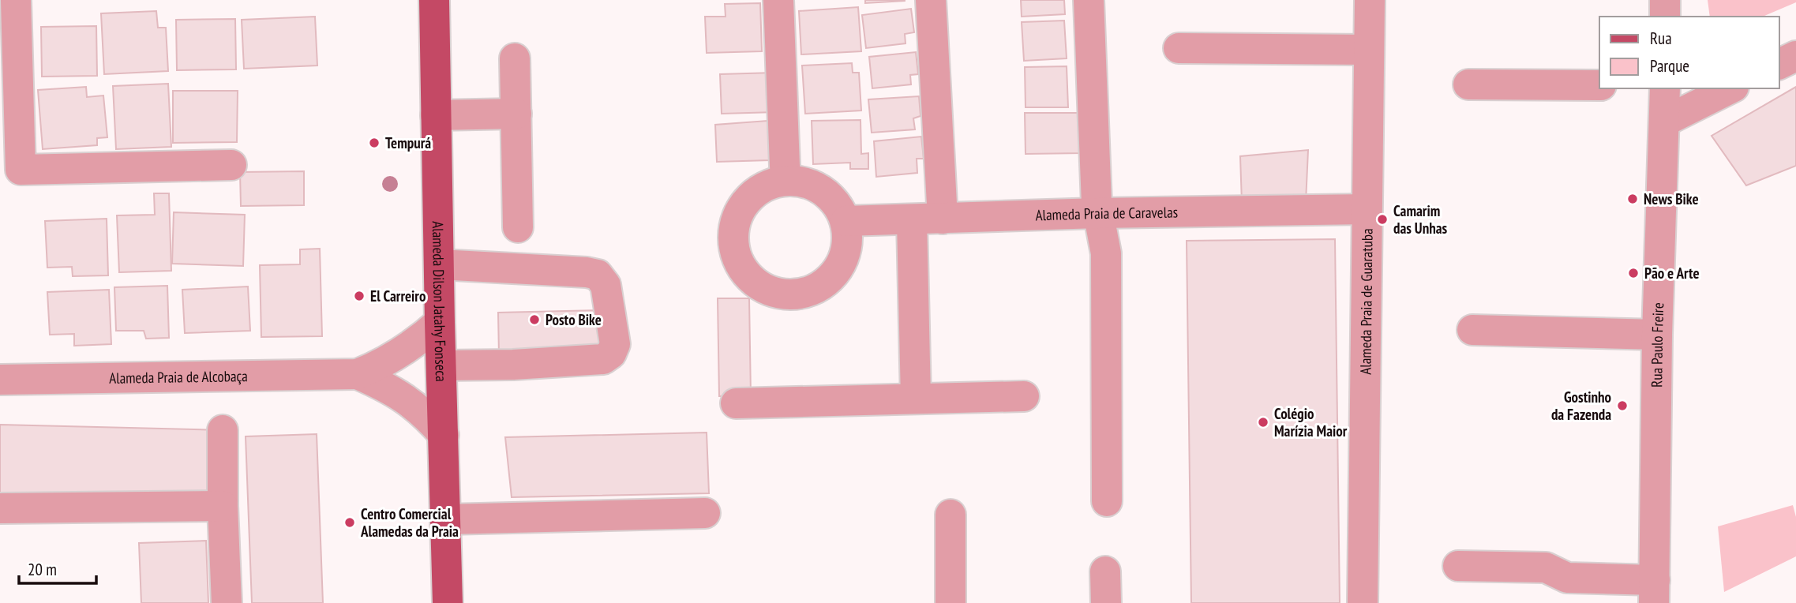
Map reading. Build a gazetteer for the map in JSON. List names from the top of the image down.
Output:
{
  "streets": {
    "main road": ["Alameda Dilson Jatahy Fonseca"],
    "street": [
      "Alameda Praia de Caravelas",
      "Alameda Praia de Guaratuba",
      "Rua Paulo Freire",
      "Alameda Praia de Alcobaça"
    ]
  },
  "crossings": [
    ["Alameda Praia de Caravelas", "Alameda Praia de Guaratuba"],
    ["Alameda Dilson Jatahy Fonseca", "Alameda Praia de Alcobaça"]
  ],
  "places": [
    "Tempurá",
    "News Bike",
    "Camarim das Unhas",
    "Pão e Arte",
    "El Carreiro",
    "Posto Bike",
    "Gostinho da Fazenda",
    "Colégio Marízia Maior",
    "Centro Comercial Alamedas da Praia"
  ],
  "legend": ["Rua", "Parque"],
  "scale_bar": "20 m"
}
